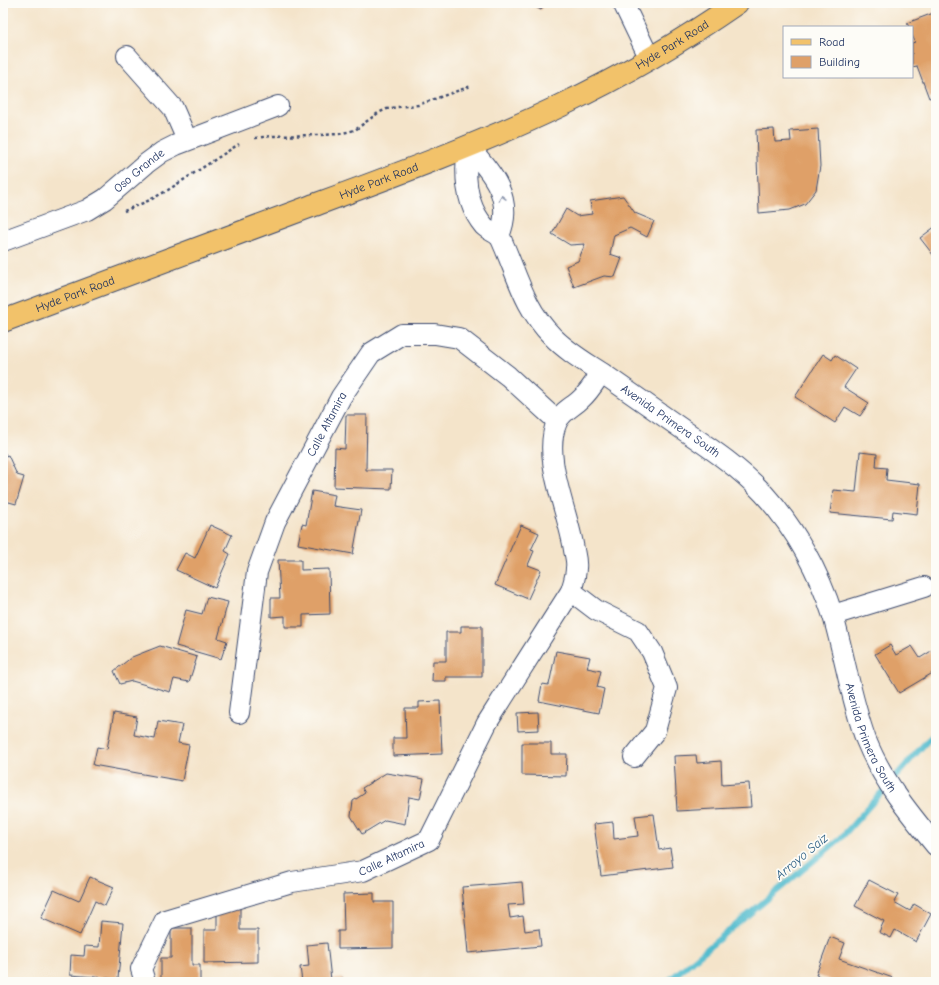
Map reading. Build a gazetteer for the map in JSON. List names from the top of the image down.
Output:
{
  "streets": {
    "main road": ["Hyde Park Road"],
    "street": ["Oso Grande", "Avenida Primera South", "Calle Altamira"]
  },
  "water": ["Arroyo Saiz"],
  "legend": ["Road", "Building"]
}
